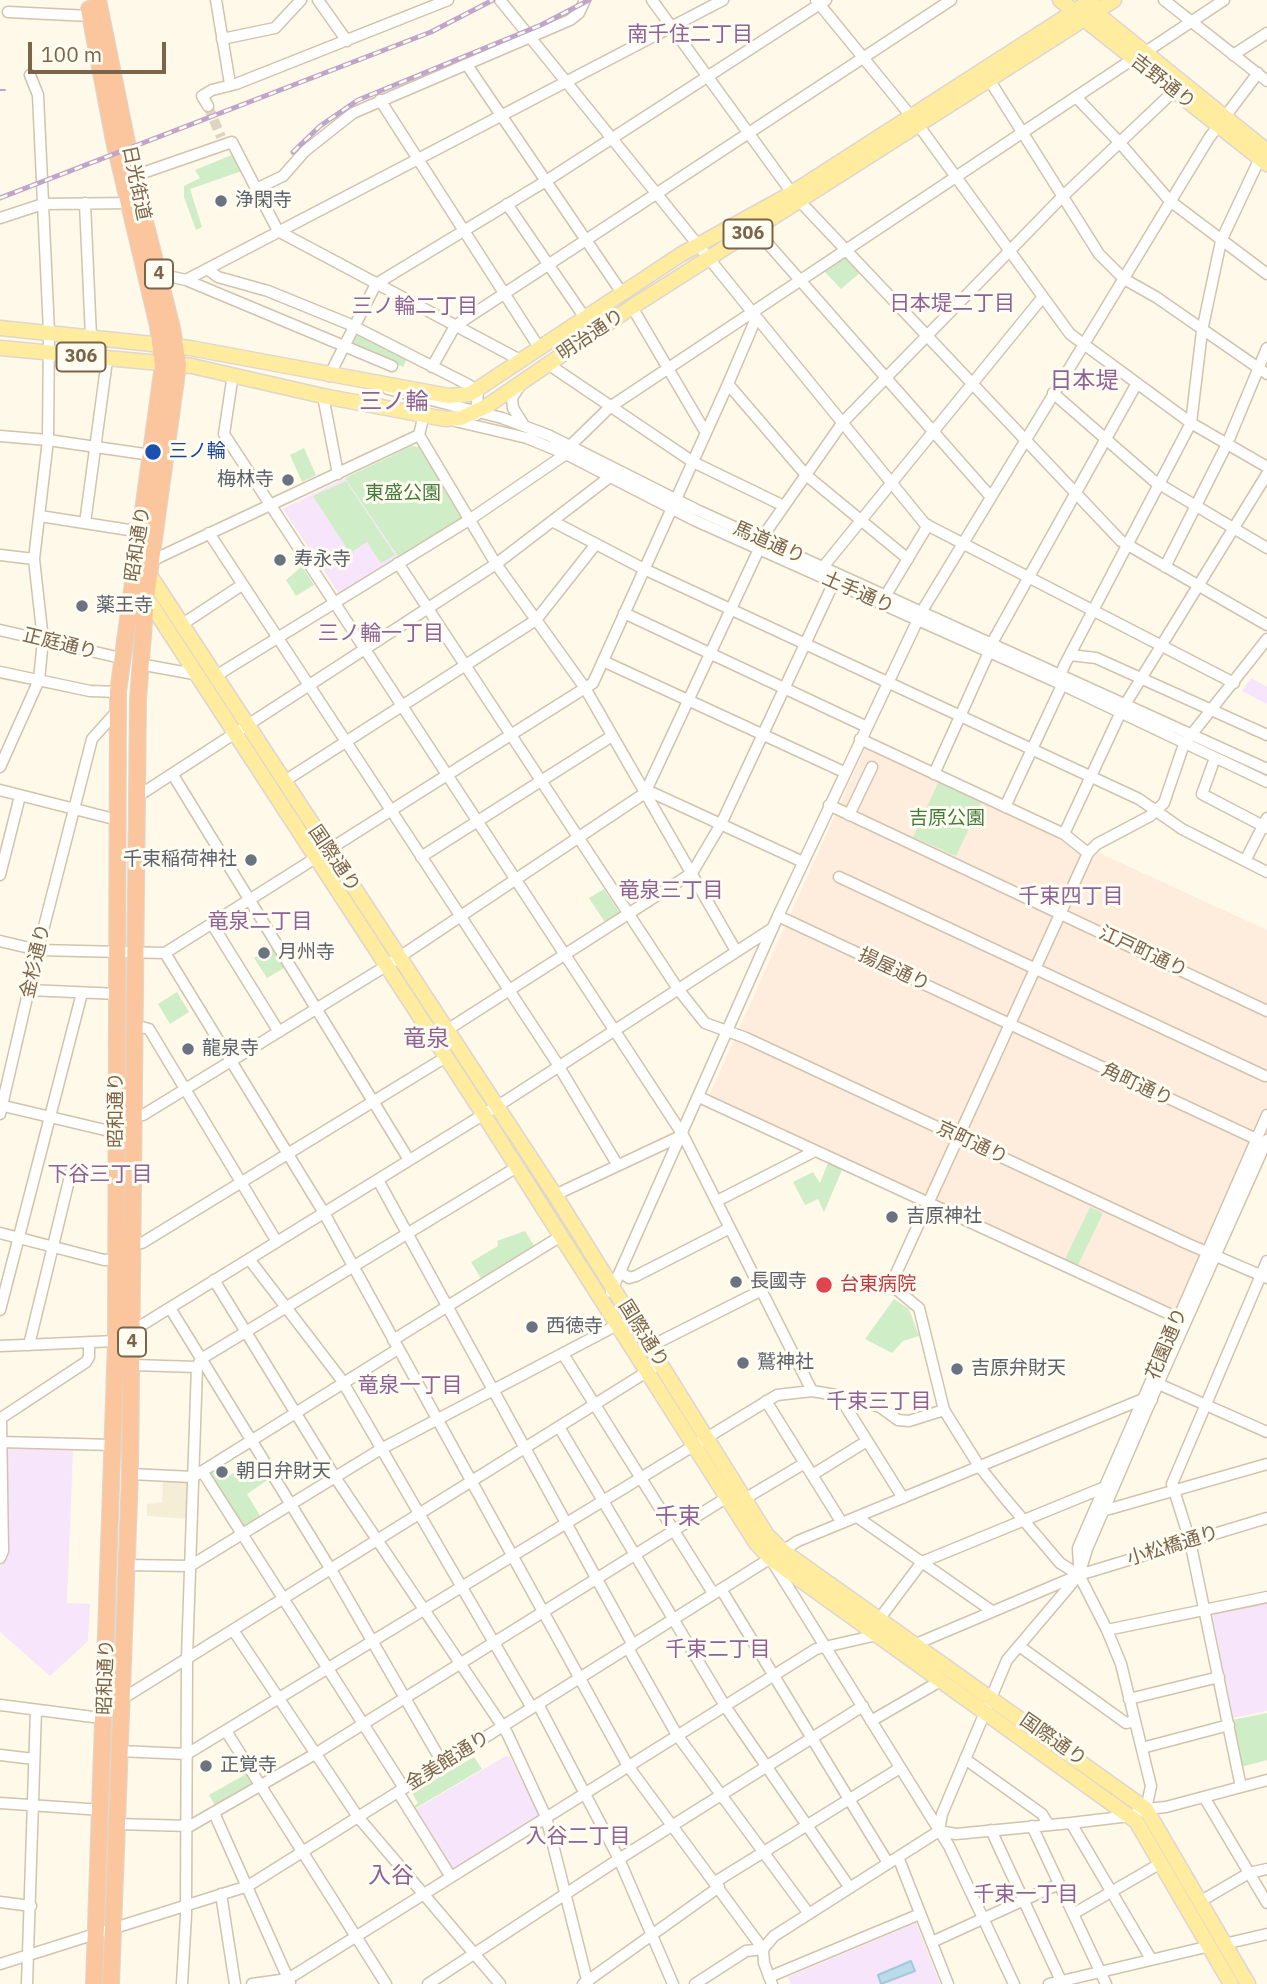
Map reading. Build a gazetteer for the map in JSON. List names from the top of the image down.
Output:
{
  "streets": {
    "highway": ["日光街道", "4", "昭和通り"],
    "main road": [
      "吉野通り",
      "306",
      "明治通り",
      "国際通り"
    ],
    "street": [
      "馬道通り",
      "土手通り",
      "正庭通り",
      "江戸町通り",
      "金杉通り",
      "揚屋通り",
      "角町通り",
      "京町通り",
      "花園通り",
      "小松橋通り",
      "金美館通り"
    ]
  },
  "crossings": [
    ["吉野通り", "明治通り"],
    ["日光街道", "明治通り"],
    ["日光街道", "昭和通り"],
    ["明治通り", "馬道通り"],
    ["明治通り", "昭和通り"],
    ["馬道通り", "土手通り"],
    ["昭和通り", "正庭通り"],
    ["昭和通り", "国際通り"],
    ["昭和通り", "金杉通り"],
    ["昭和通り", "金美館通り"],
    ["国際通り", "花園通り"],
    ["国際通り", "小松橋通り"],
    ["国際通り", "金美館通り"],
    ["揚屋通り", "角町通り"],
    ["角町通り", "花園通り"],
    ["京町通り", "花園通り"],
    ["花園通り", "小松橋通り"],
    ["花園通り", "金美館通り"]
  ],
  "districts": [
    "南千住二丁目",
    "日本堤二丁目",
    "三ノ輪二丁目",
    "日本堤",
    "三ノ輪",
    "三ノ輪一丁目",
    "竜泉三丁目",
    "千束四丁目",
    "竜泉二丁目",
    "竜泉",
    "下谷三丁目",
    "竜泉一丁目",
    "千束三丁目",
    "千束",
    "千束二丁目",
    "入谷二丁目",
    "入谷",
    "千束一丁目"
  ],
  "parks": ["東盛公園", "吉原公園"],
  "places": [
    "浄閑寺",
    "三ノ輪",
    "梅林寺",
    "寿永寺",
    "薬王寺",
    "千束稲荷神社",
    "月州寺",
    "龍泉寺",
    "吉原神社",
    "長國寺",
    "台東病院",
    "西徳寺",
    "鷲神社",
    "吉原弁財天",
    "朝日弁財天",
    "正覚寺"
  ],
  "scale_bar": "100 m"
}
